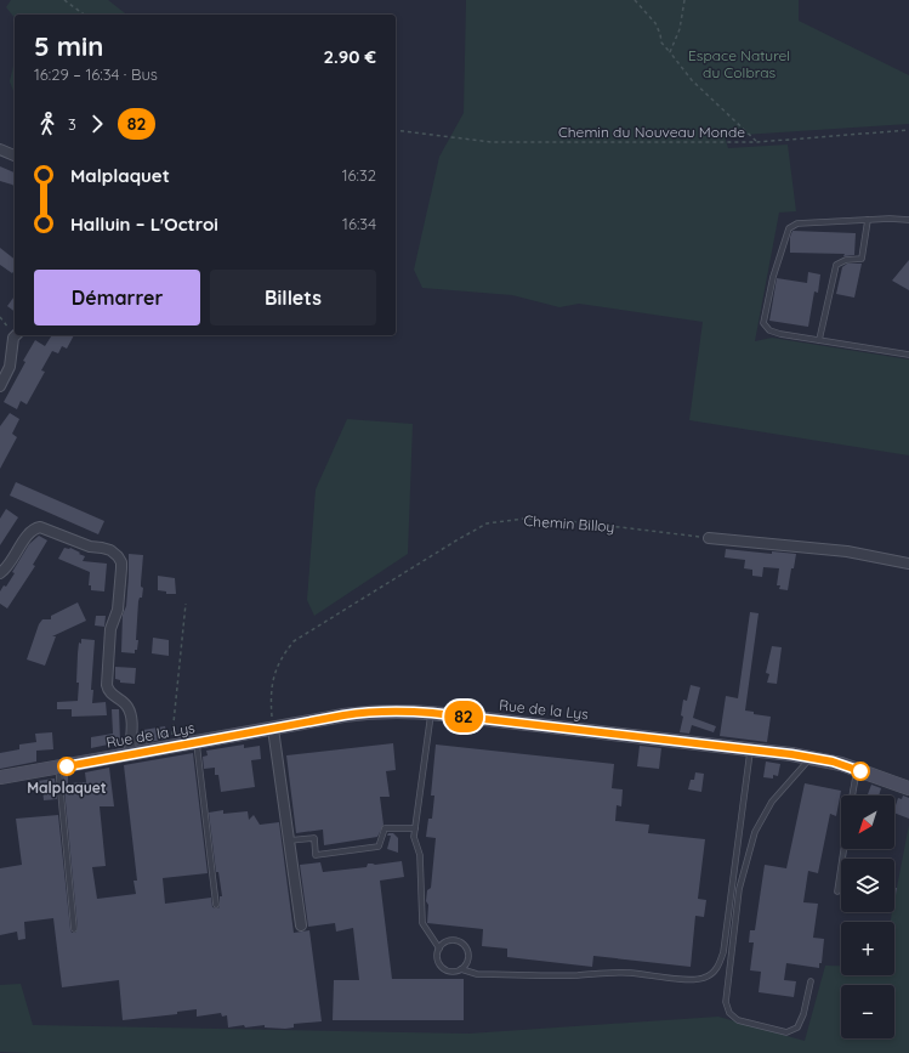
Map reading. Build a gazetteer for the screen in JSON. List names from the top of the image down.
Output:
{
  "streets": {
    "main road": ["Rue de la Lys"],
    "path": ["Chemin du Nouveau Monde", "Chemin Billoy"]
  },
  "crossings": [
    ["Chemin Billoy", "Rue de la Lys"]
  ],
  "parks": ["Espace Naturel du Colbras"],
  "places": ["Malplaquet"],
  "lines": ["bus line 82"],
  "north": "bottom left",
  "page": {
    "on_map": "82",
    "heading": ["5 min", "16:29 – 16:34 · Bus", "2.90 €"],
    "legs": ["3", "82"],
    "list": [
      {
        "name": "Malplaquet",
        "value": "16:32"
      },
      {
        "name": "Halluin – L'Octroi",
        "value": "16:34"
      }
    ],
    "buttons": ["Démarrer", "Billets"],
    "map_buttons": ["+", "−"]
  }
}
